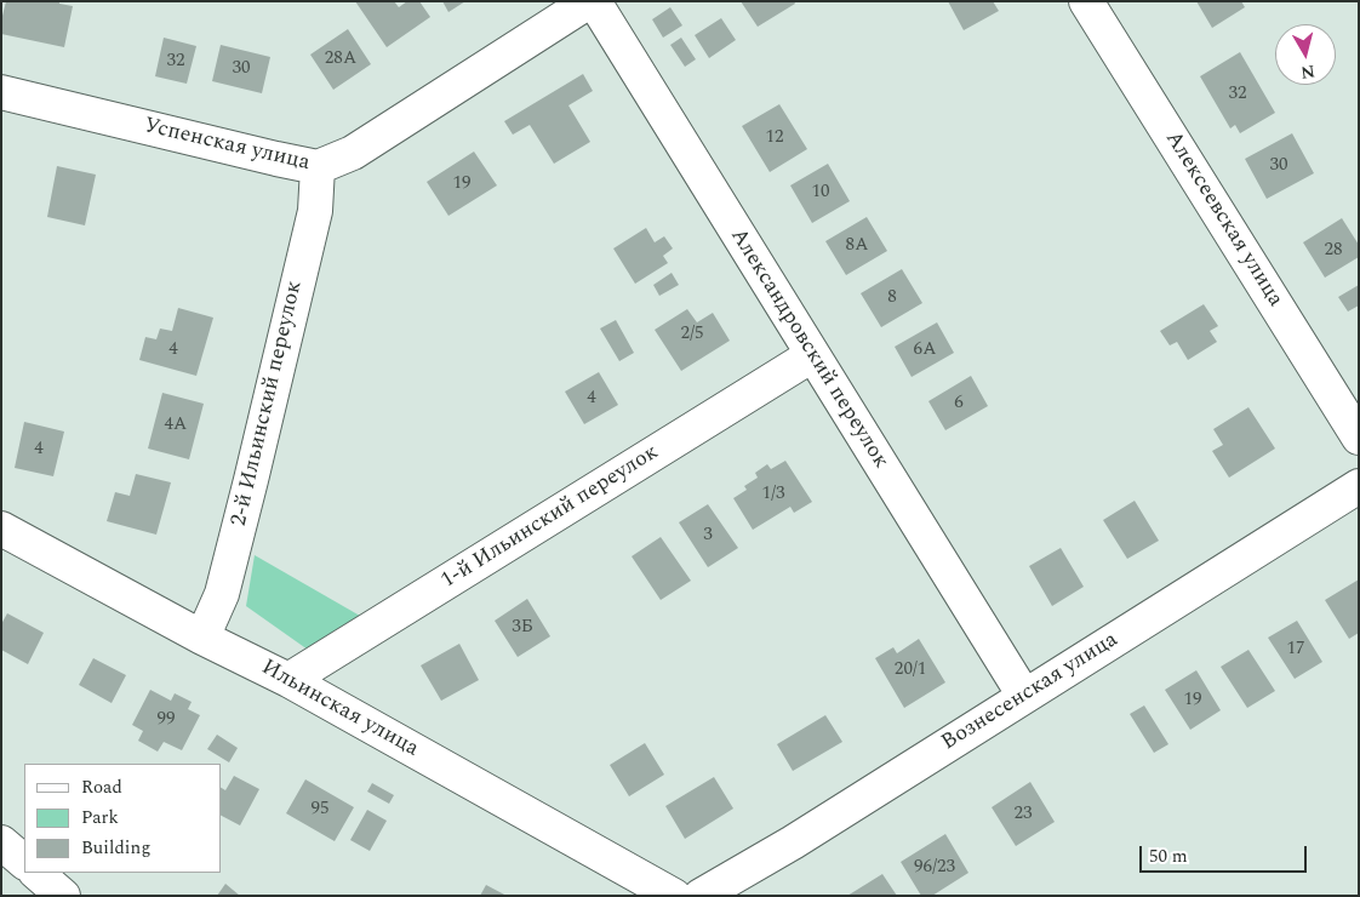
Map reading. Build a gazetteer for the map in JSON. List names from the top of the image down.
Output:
{
  "streets": {
    "street": [
      "Успенская улица",
      "Алексеевская улица",
      "Александровский переулок",
      "2-й Ильинский переулок",
      "1-й Ильинский переулок",
      "Вознесенская улица",
      "Ильинская улица"
    ]
  },
  "crossings": [
    ["Успенская улица", "2-й Ильинский переулок"],
    ["Александровский переулок", "1-й Ильинский переулок"],
    ["Александровский переулок", "Вознесенская улица"],
    ["2-й Ильинский переулок", "Ильинская улица"],
    ["1-й Ильинский переулок", "Ильинская улица"]
  ],
  "house_numbers": [
    "28А",
    "32",
    "30",
    "32",
    "12",
    "30",
    "19",
    "10",
    "8А",
    "28",
    "8",
    "2/5",
    "4",
    "6А",
    "4",
    "6",
    "4А",
    "4",
    "1/3",
    "3",
    "3Б",
    "17",
    "20/1",
    "19",
    "99",
    "95",
    "23",
    "96/23"
  ],
  "legend": ["Road", "Park", "Building"],
  "scale_bar": "50 m",
  "north": "bottom"
}
